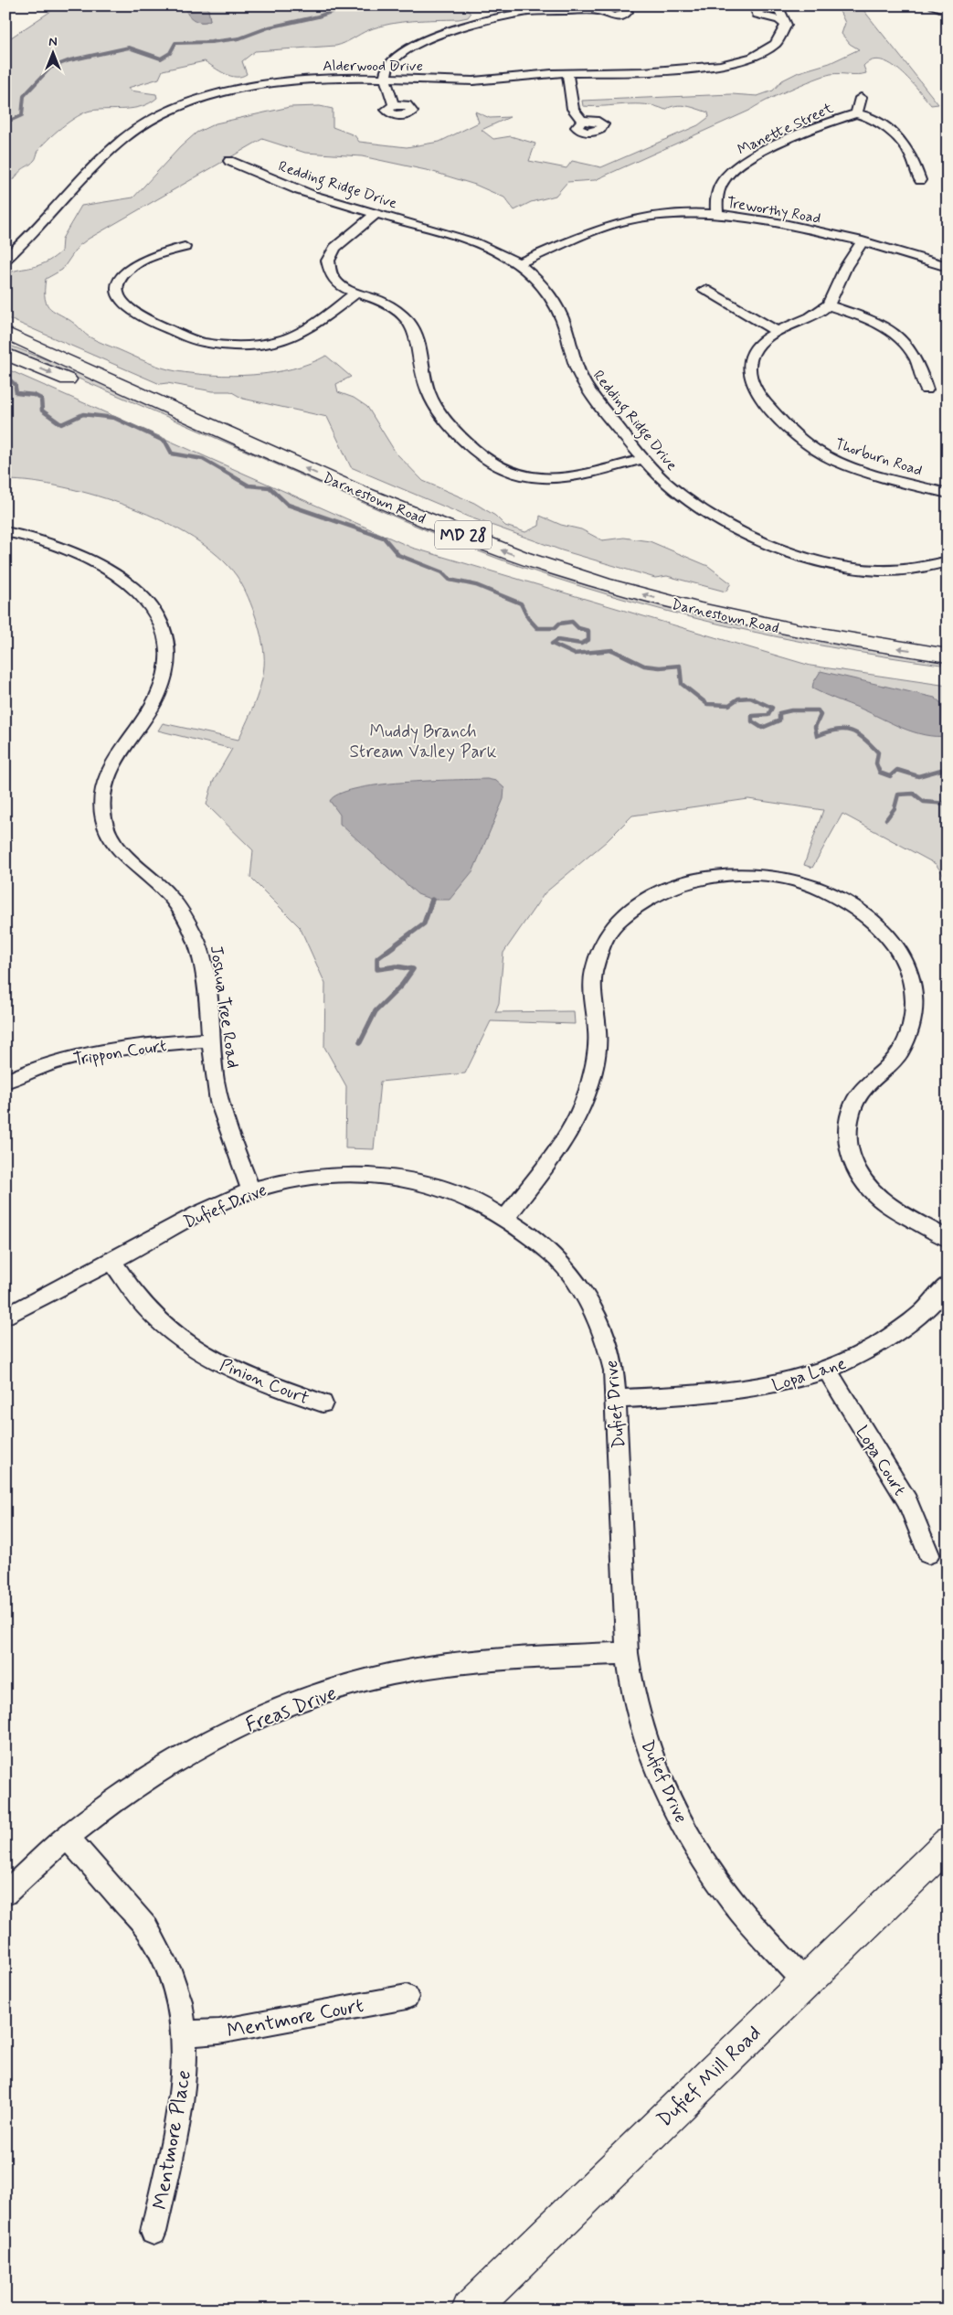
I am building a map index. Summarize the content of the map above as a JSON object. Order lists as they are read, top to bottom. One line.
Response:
{"streets":{"main road":["Darnestown Road","MD 28","Dufief Mill Road"],"street":["Alderwood Drive","Manette Street","Redding Ridge Drive","Treworthy Road","Thorburn Road","Joshua Tree Road","Trippon Court","Dufief Drive","Lopa Lane","Pinion Court","Lopa Court","Freas Drive","Mentmore Court","Mentmore Place"]},"crossings":[["Manette Street","Treworthy Road"],["Redding Ridge Drive","Treworthy Road"],["Treworthy Road","Thorburn Road"],["Joshua Tree Road","Trippon Court"],["Joshua Tree Road","Dufief Drive"],["Dufief Drive","Lopa Lane"],["Dufief Drive","Pinion Court"],["Dufief Drive","Freas Drive"],["Dufief Drive","Dufief Mill Road"],["Lopa Lane","Lopa Court"],["Freas Drive","Mentmore Place"],["Mentmore Court","Mentmore Place"]],"parks":["Muddy Branch Stream Valley Park"],"north":"top"}
